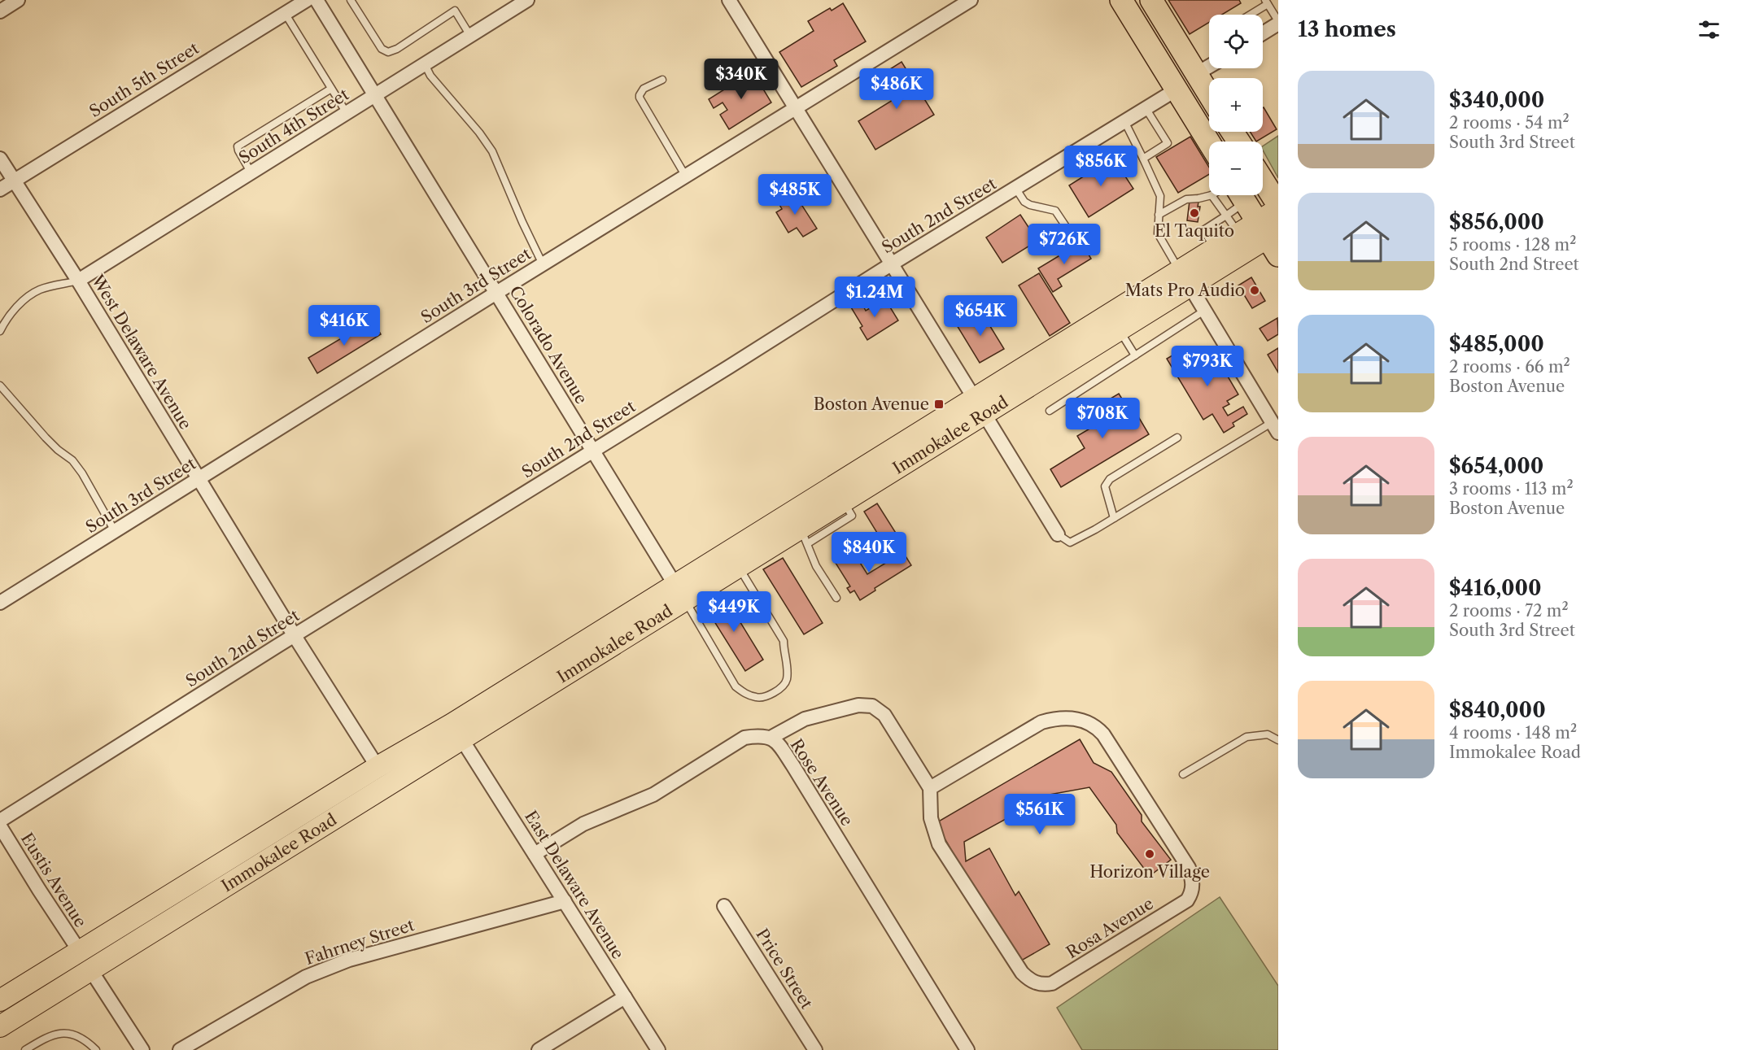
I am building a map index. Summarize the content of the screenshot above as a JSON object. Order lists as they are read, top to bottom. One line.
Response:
{"streets":{"main road":["Immokalee Road"],"street":["South 5th Street","South 4th Street","South 2nd Street","South 3rd Street","Colorado Avenue","West Delaware Avenue","Rose Avenue","Eustis Avenue","East Delaware Avenue","Rosa Avenue","Fahrney Street","Price Street"]},"crossings":[["South 5th Street","West Delaware Avenue"],["South 4th Street","Colorado Avenue"],["South 4th Street","West Delaware Avenue"],["South 2nd Street","Colorado Avenue"],["South 2nd Street","West Delaware Avenue"],["South 3rd Street","Colorado Avenue"],["South 3rd Street","West Delaware Avenue"],["Colorado Avenue","Immokalee Road"],["West Delaware Avenue","Immokalee Road"],["Immokalee Road","Eustis Avenue"],["Immokalee Road","East Delaware Avenue"],["Rose Avenue","East Delaware Avenue"],["East Delaware Avenue","Fahrney Street"]],"places":{"other":["El Taquito","Mats Pro Audio","Horizon Village"],"transit":["Boston Avenue"]},"page":{"heading":"13 homes","map_buttons":["+","−"],"price":["$340K","$486K","$856K","$485K","$726K","$1.24M","$654K","$416K","$793K","$708K","$840K","$449K","$561K"],"list":[{"name":"$340,000","note":"2 rooms · 54 m² · South 3rd Street"},{"name":"$856,000","note":"5 rooms · 128 m² · South 2nd Street"},{"name":"$485,000","note":"2 rooms · 66 m² · Boston Avenue"},{"name":"$654,000","note":"3 rooms · 113 m² · Boston Avenue"},{"name":"$416,000","note":"2 rooms · 72 m² · South 3rd Street"},{"name":"$840,000","note":"4 rooms · 148 m² · Immokalee Road"}]}}
